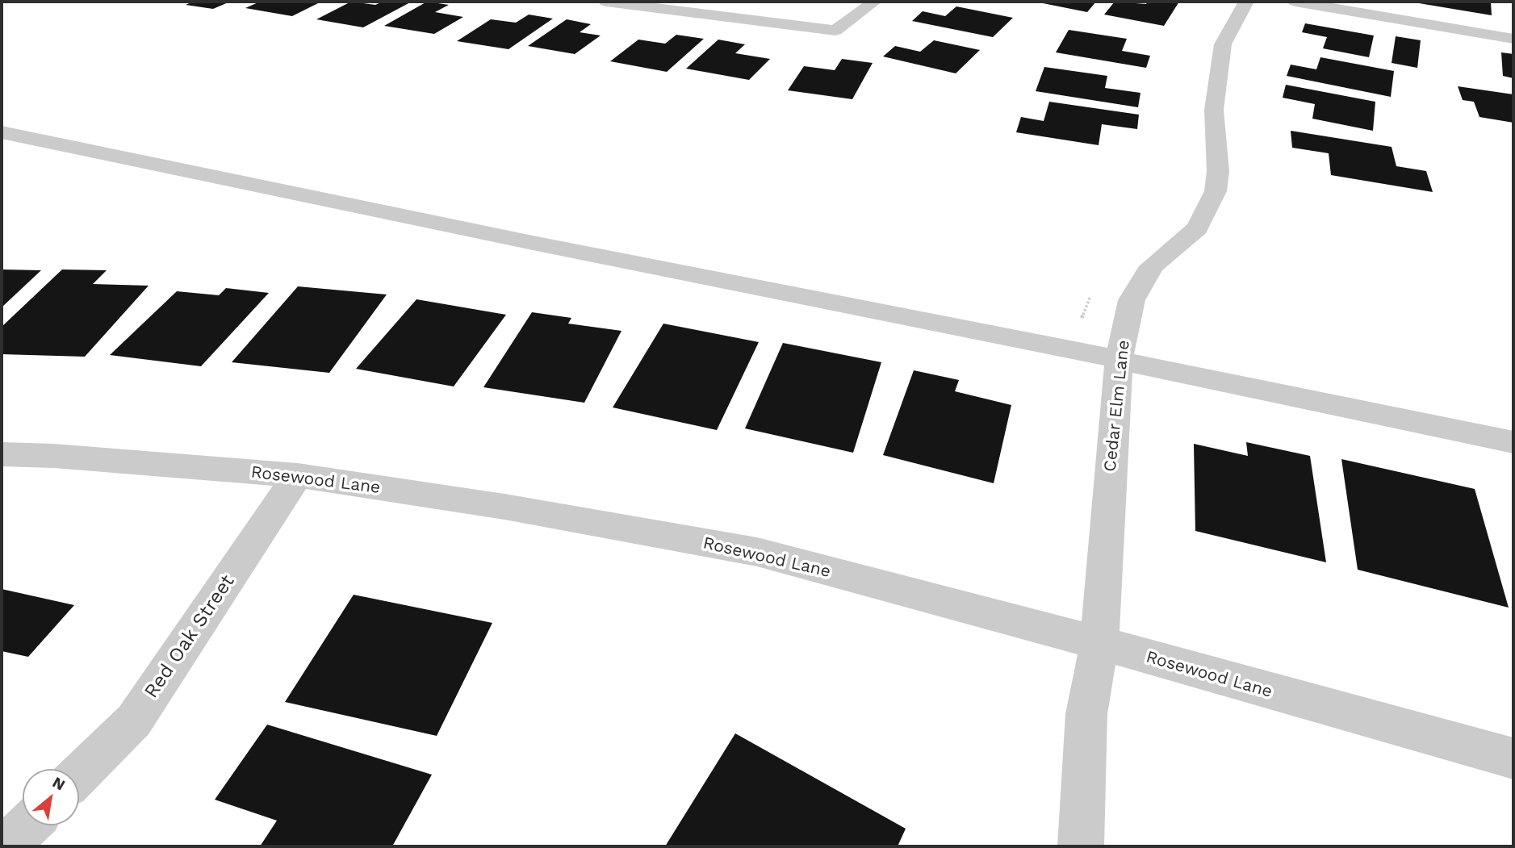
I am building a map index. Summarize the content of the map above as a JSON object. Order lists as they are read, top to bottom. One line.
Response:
{"streets":{"street":["Cedar Elm Lane","Rosewood Lane","Red Oak Street"]},"crossings":[["Cedar Elm Lane","Rosewood Lane"],["Rosewood Lane","Red Oak Street"]],"north":"top right"}
